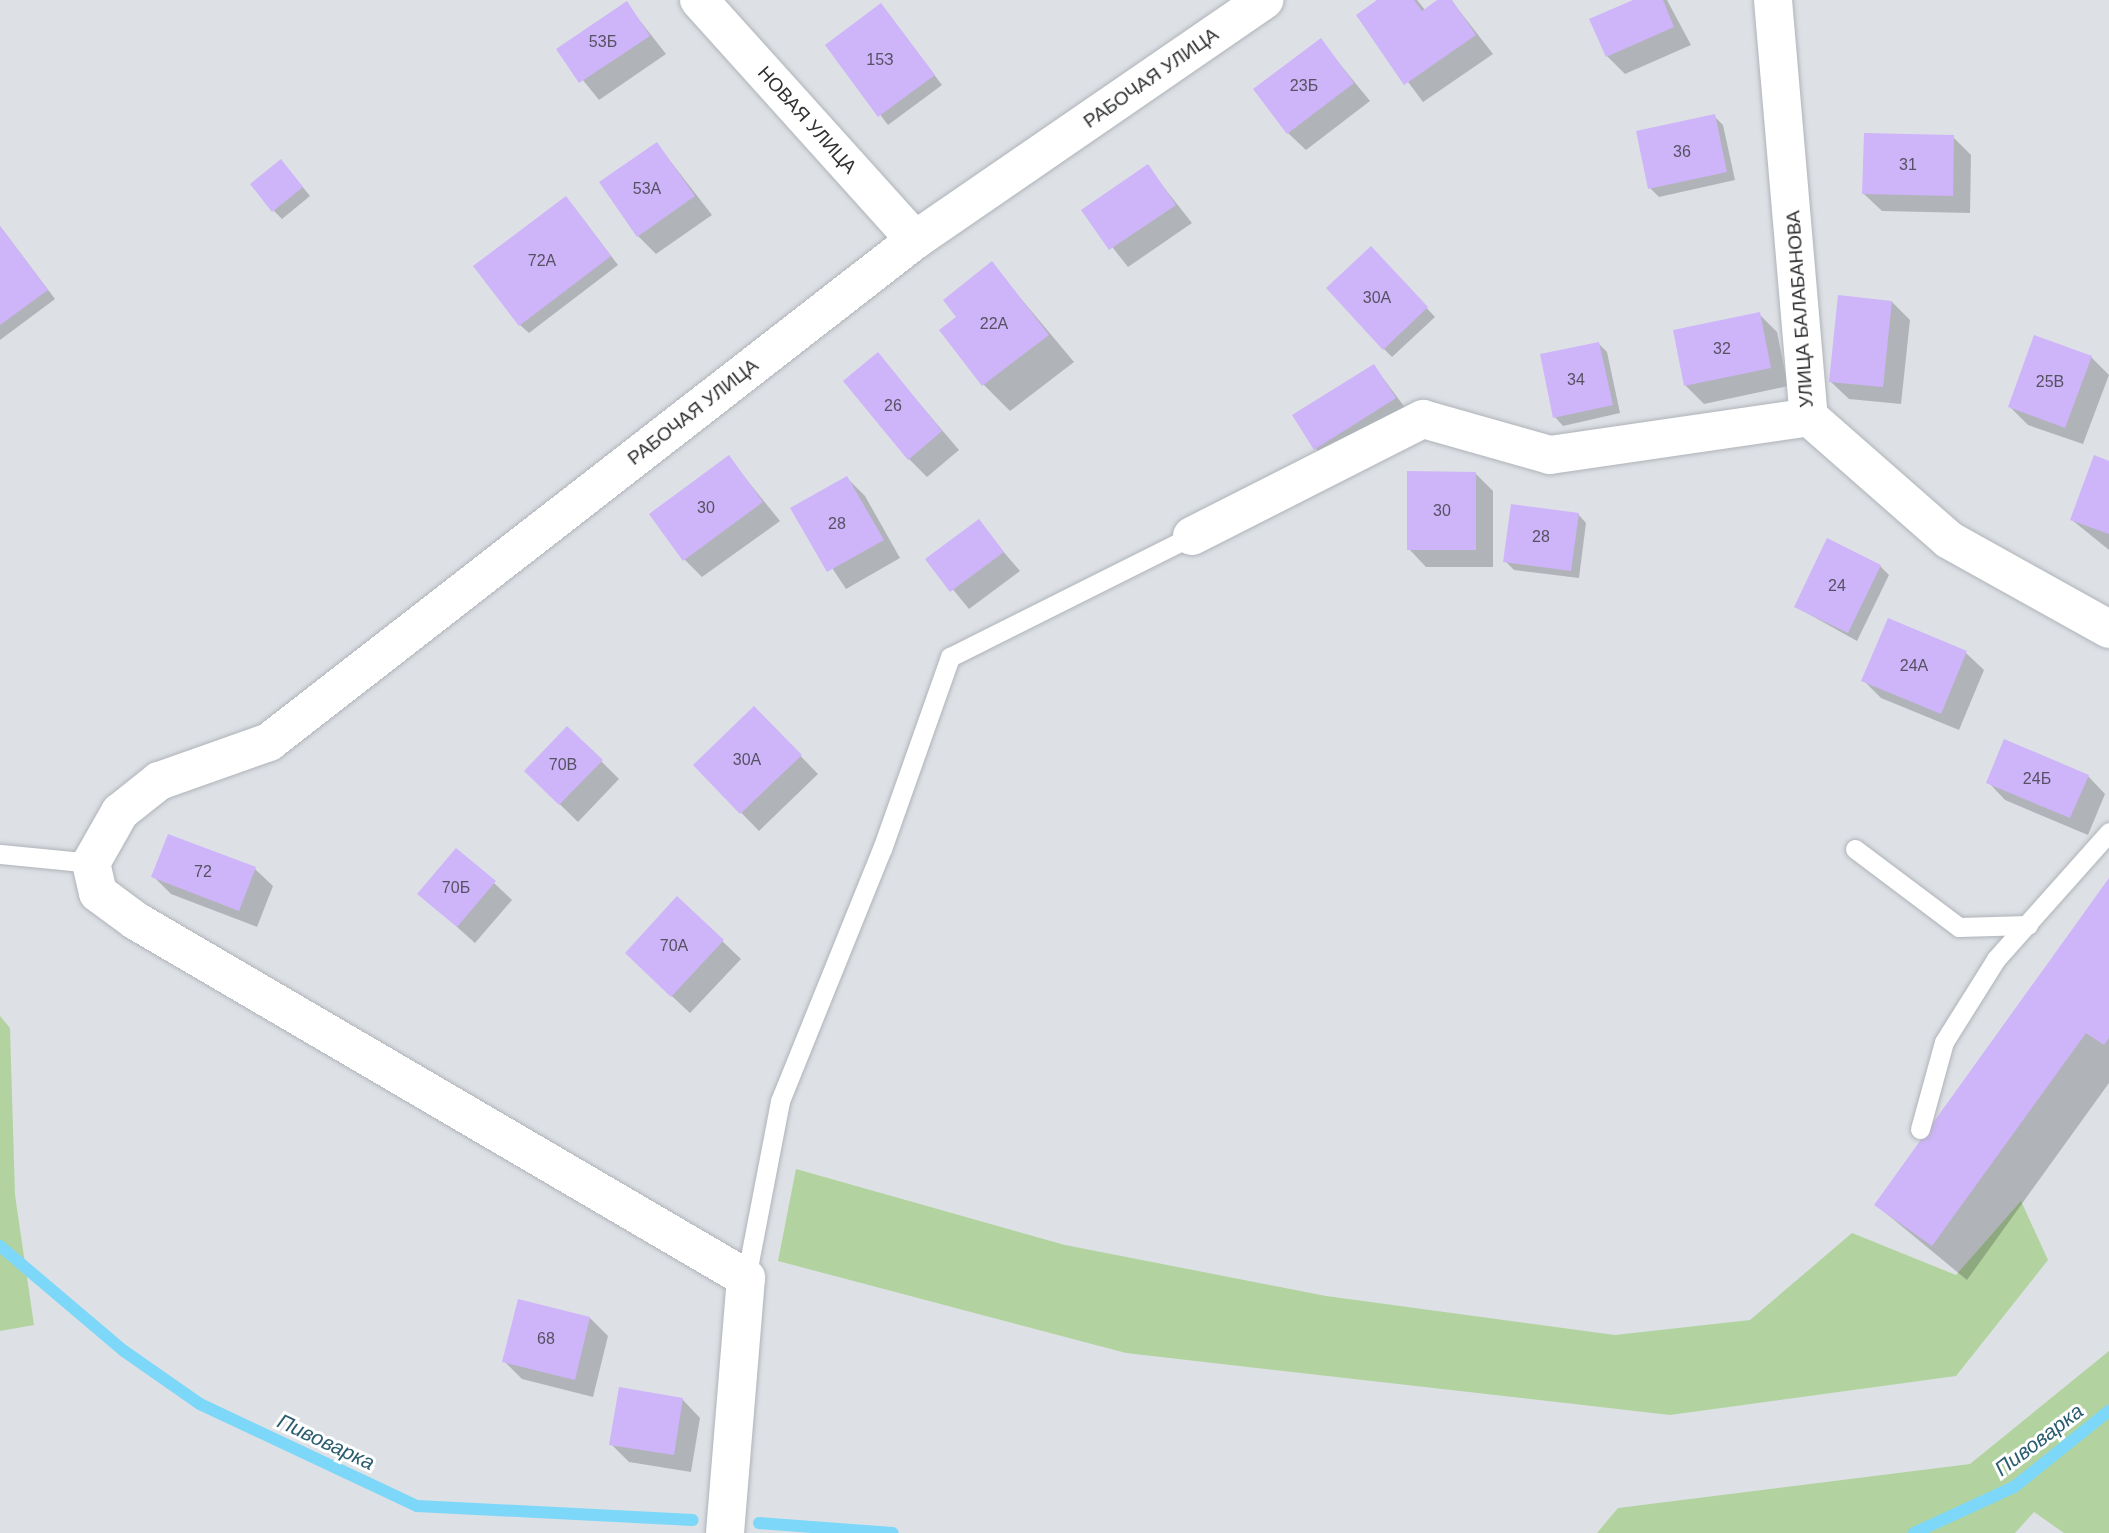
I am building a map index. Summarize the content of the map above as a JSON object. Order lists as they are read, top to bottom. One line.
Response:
{"streets":{"street":["РАБОЧАЯ УЛИЦА","НОВАЯ УЛИЦА","УЛИЦА БАЛАБАНОВА"]},"crossings":[["РАБОЧАЯ УЛИЦА","НОВАЯ УЛИЦА"]],"water":["Пивоварка"],"house_numbers":["53Б","15З","23Б","36","31","53А","72А","30А","22А","32","34","25В","26","30","30","28","28","24","24А","30А","70В","24Б","72","70Б","70А","68"]}
